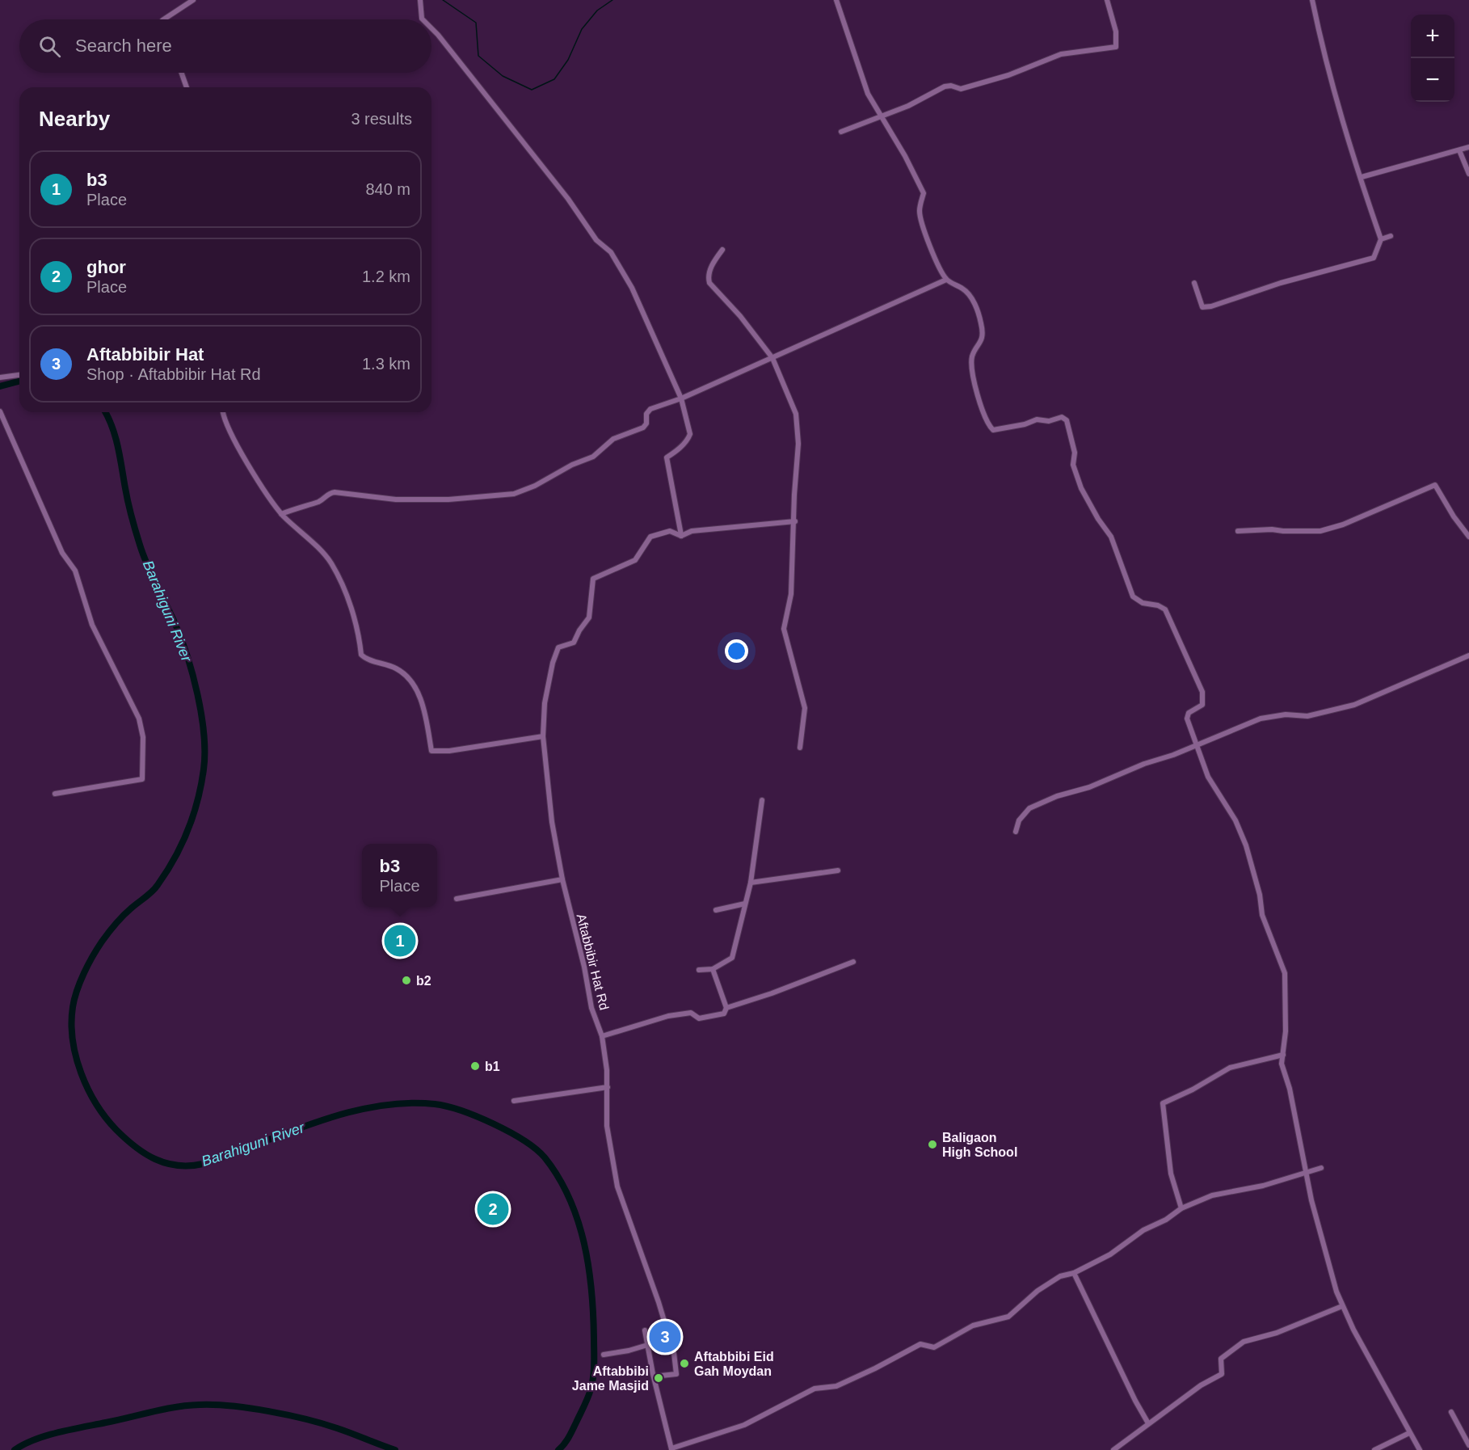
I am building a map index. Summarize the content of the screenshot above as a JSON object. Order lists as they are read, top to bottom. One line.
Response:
{"streets":{"street":["Aftabbibir Hat Rd"]},"water":["Barahiguni River"],"places":["b2","b1","Baligaon High School","Aftabbibi Eid Gah Moydan","Aftabbibi Jame Masjid"],"page":{"map_buttons":["+","−"],"search":"Search here","heading":["Nearby","3 results"],"list":[{"mark":"1","name":"b3","note":"Place","value":"840 m"},{"mark":"2","name":"ghor","note":"Place","value":"1.2 km"},{"mark":"3","name":"Aftabbibir Hat","note":"Shop · Aftabbibir Hat Rd","value":"1.3 km"}],"popup":["b3","Place"],"pins":["1","2","3"]}}
